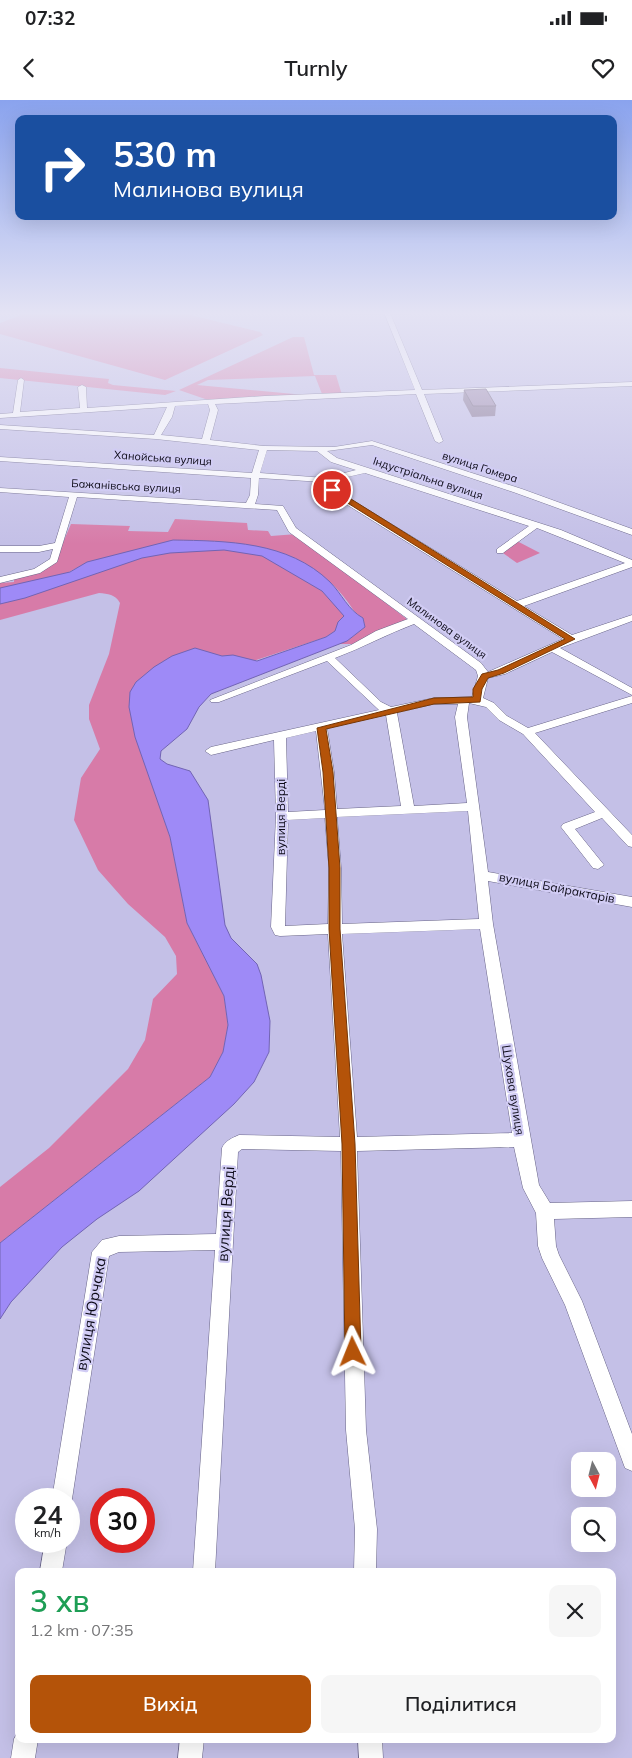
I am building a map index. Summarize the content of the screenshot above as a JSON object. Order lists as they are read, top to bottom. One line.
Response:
{"streets":{"street":["Ханойська вулиця","вулиця Гомера","Індустріальна вулиця","Бажанівська вулиця","Малинова вулиця","вулиця Верді","вулиця Байрактарів","Шухова вулиця","вулиця Юрчака"]},"crossings":[["Ханойська вулиця","Індустріальна вулиця"],["вулиця Гомера","Індустріальна вулиця"],["Бажанівська вулиця","Малинова вулиця"],["Малинова вулиця","Шухова вулиця"],["вулиця Верді","Шухова вулиця"],["вулиця Верді","вулиця Юрчака"],["вулиця Байрактарів","Шухова вулиця"]],"north":"bottom","page":{"status":"07:32","header":"Turnly","turn":["530 m","Малинова вулиця"],"speed":"24 km/h","limit":"30","heading":["3 хв","1.2 km · 07:35"],"buttons":["Вихід","Поділитися"]}}
